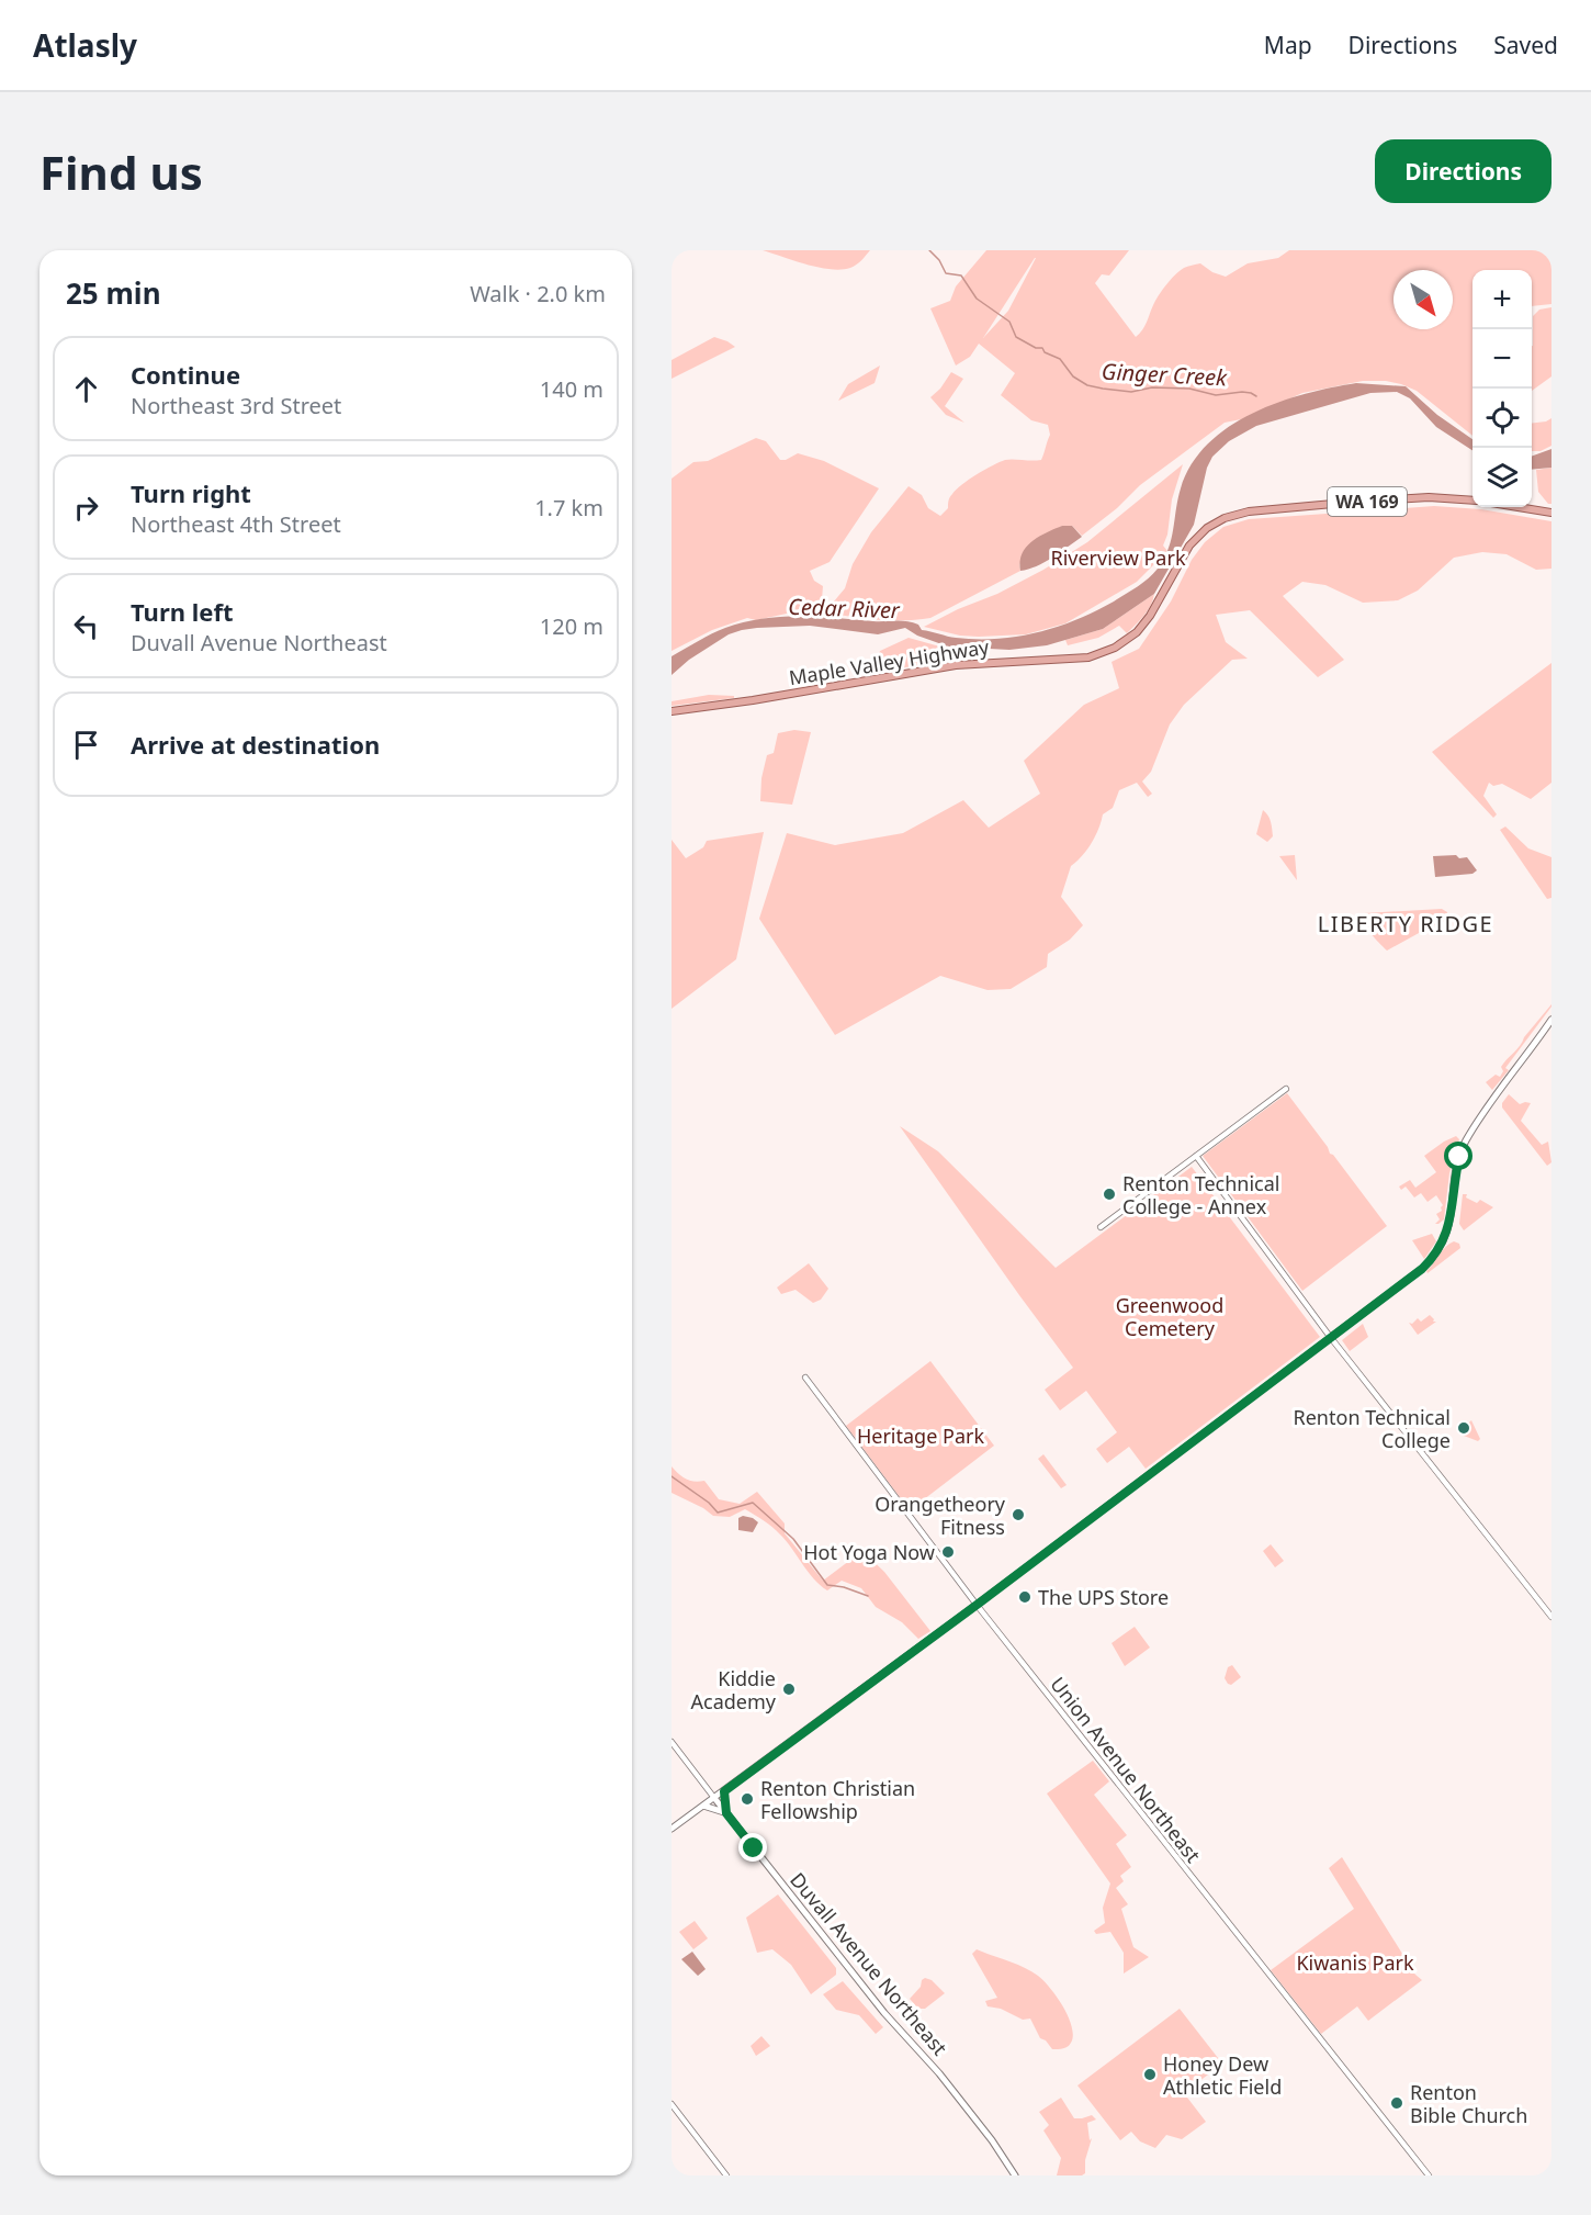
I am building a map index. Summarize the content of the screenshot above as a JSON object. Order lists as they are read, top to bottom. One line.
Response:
{"streets":{"main road":["WA 169","Maple Valley Highway","Duvall Avenue Northeast"],"street":["Union Avenue Northeast"]},"districts":["LIBERTY RIDGE"],"water":["Ginger Creek","Cedar River"],"parks":["Riverview Park","Greenwood Cemetery","Heritage Park","Kiwanis Park"],"places":["Renton Technical College - Annex","Renton Technical College","Orangetheory Fitness","Hot Yoga Now","The UPS Store","Kiddie Academy","Renton Christian Fellowship","Honey Dew Athletic Field","Renton Bible Church"],"north":"bottom right","page":{"header":"Atlasly","nav":["Map","Directions","Saved"],"buttons":"Directions","title":"Find us","heading":["25 min","Walk · 2.0 km"],"map_buttons":["+","−"],"list":[["Continue","Northeast 3rd Street","140 m"],["Turn right","Northeast 4th Street","1.7 km"],["Turn left","Duvall Avenue Northeast","120 m"],"Arrive at destination"]}}
